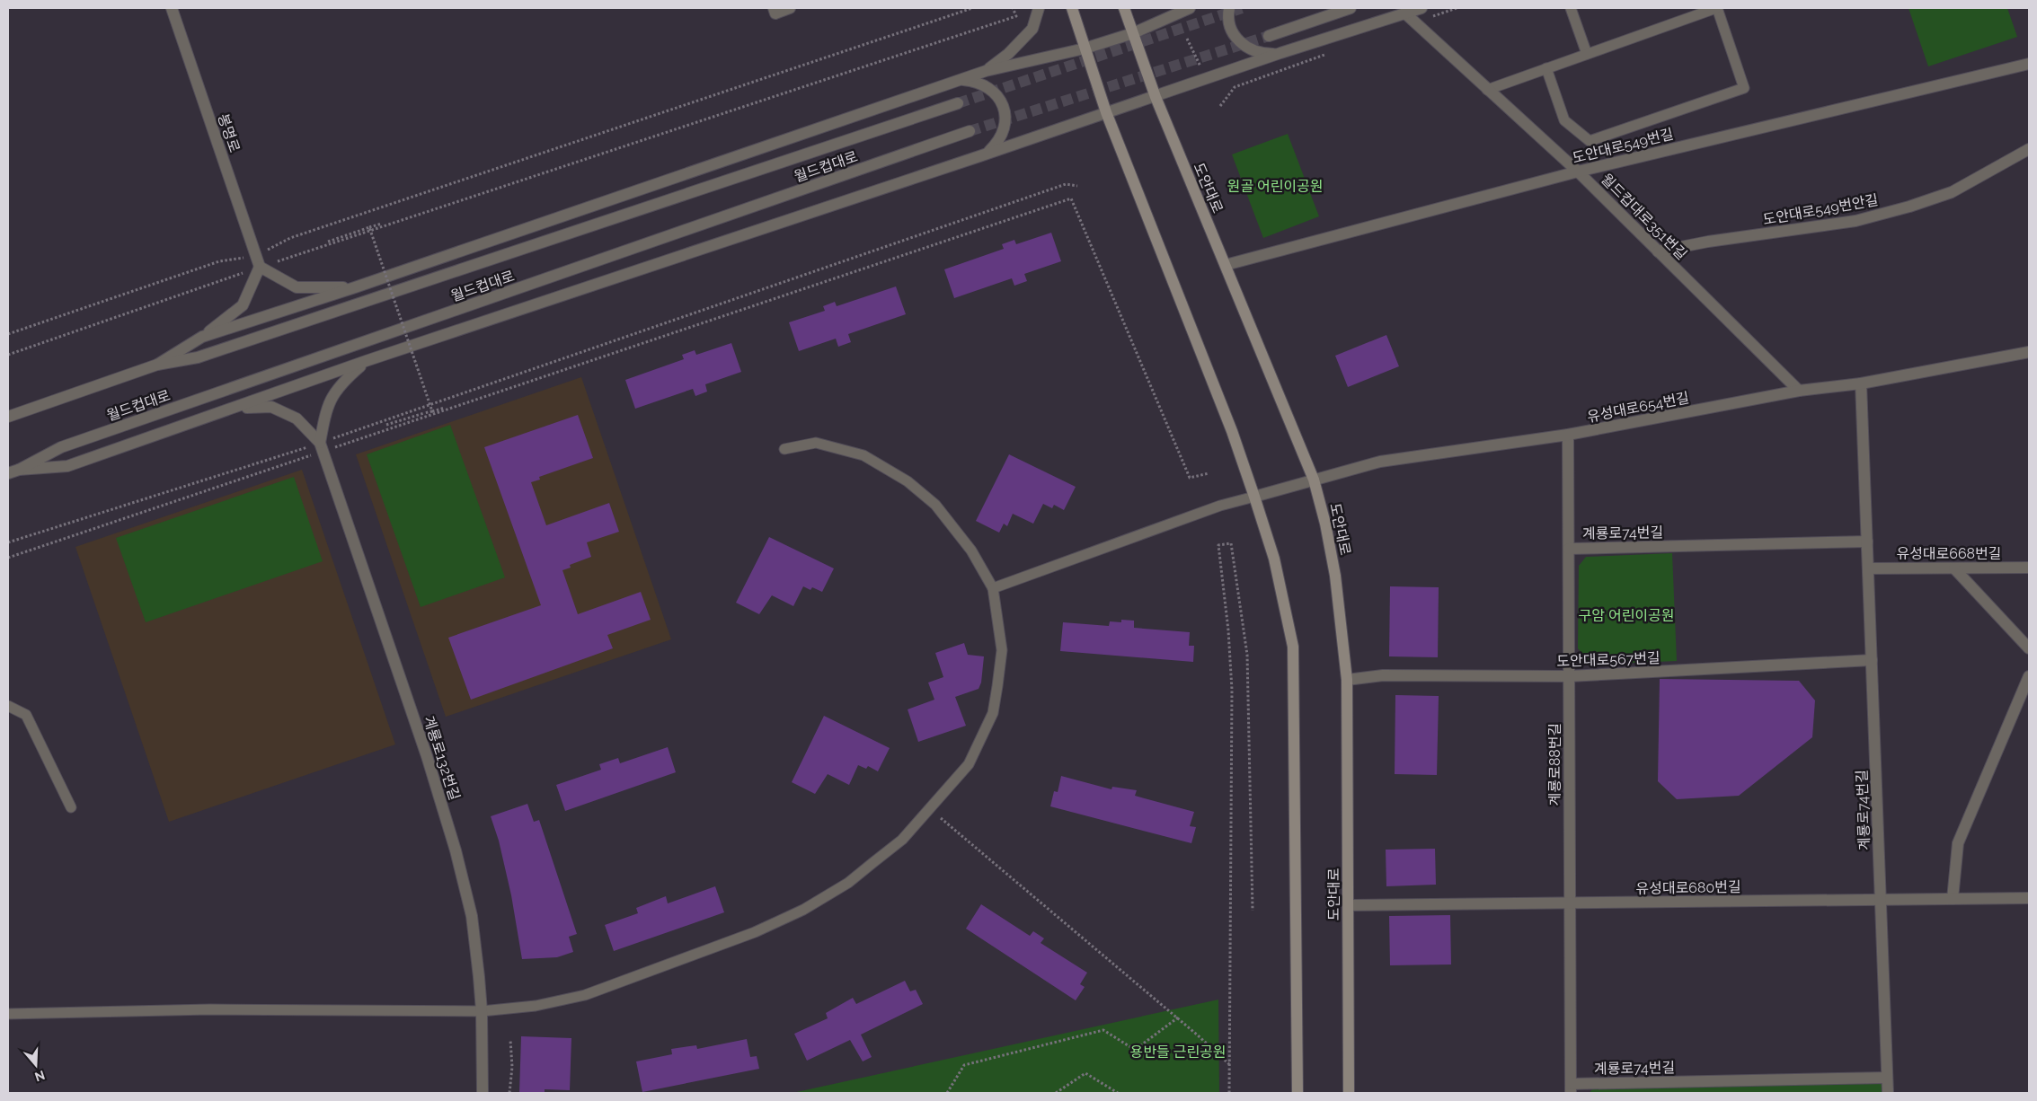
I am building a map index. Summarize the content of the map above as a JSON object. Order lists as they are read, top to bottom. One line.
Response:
{"streets":{"main road":["도안대로"],"street":["봉명로","도안대로549번길","월드컵대로","도안대로549번안길","월드컵대로351번길","유성대로654번길","계룡로74번길","유성대로668번길","도안대로567번길","계룡로132번길","계룡로88번길","유성대로680번길"]},"crossings":[["도안대로549번길","도안대로"],["도안대로549번길","월드컵대로351번길"],["도안대로","유성대로654번길"],["도안대로","도안대로567번길"],["도안대로","유성대로680번길"],["도안대로549번안길","월드컵대로351번길"],["월드컵대로351번길","유성대로654번길"],["유성대로654번길","계룡로74번길"],["유성대로654번길","계룡로88번길"],["계룡로74번길","유성대로668번길"],["계룡로74번길","도안대로567번길"],["계룡로74번길","계룡로88번길"],["계룡로74번길","유성대로680번길"],["도안대로567번길","계룡로88번길"],["계룡로88번길","유성대로680번길"]],"parks":["원골 어린이공원","구암 어린이공원","용반들 근린공원"],"north":"bottom"}
